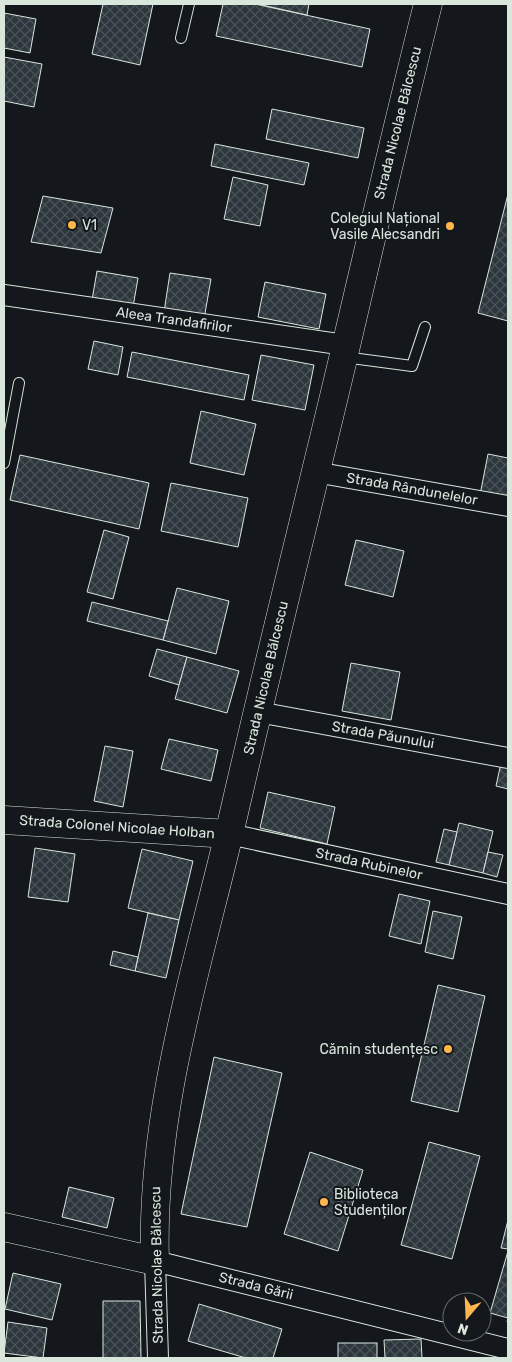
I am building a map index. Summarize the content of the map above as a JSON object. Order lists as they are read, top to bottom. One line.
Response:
{"streets":{"main road":["Strada Nicolae Bălcescu","Strada Colonel Nicolae Holban","Strada Gării"],"street":["Aleea Trandafirilor","Strada Rândunelelor","Strada Păunului","Strada Rubinelor"]},"crossings":[["Strada Nicolae Bălcescu","Aleea Trandafirilor"],["Strada Nicolae Bălcescu","Strada Rândunelelor"],["Strada Nicolae Bălcescu","Strada Păunului"],["Strada Nicolae Bălcescu","Strada Colonel Nicolae Holban"],["Strada Nicolae Bălcescu","Strada Rubinelor"],["Strada Nicolae Bălcescu","Strada Gării"],["Strada Colonel Nicolae Holban","Strada Rubinelor"]],"places":["V1","Colegiul Național Vasile Alecsandri","Cămin studențesc","Biblioteca Studenților"],"north":"bottom"}
